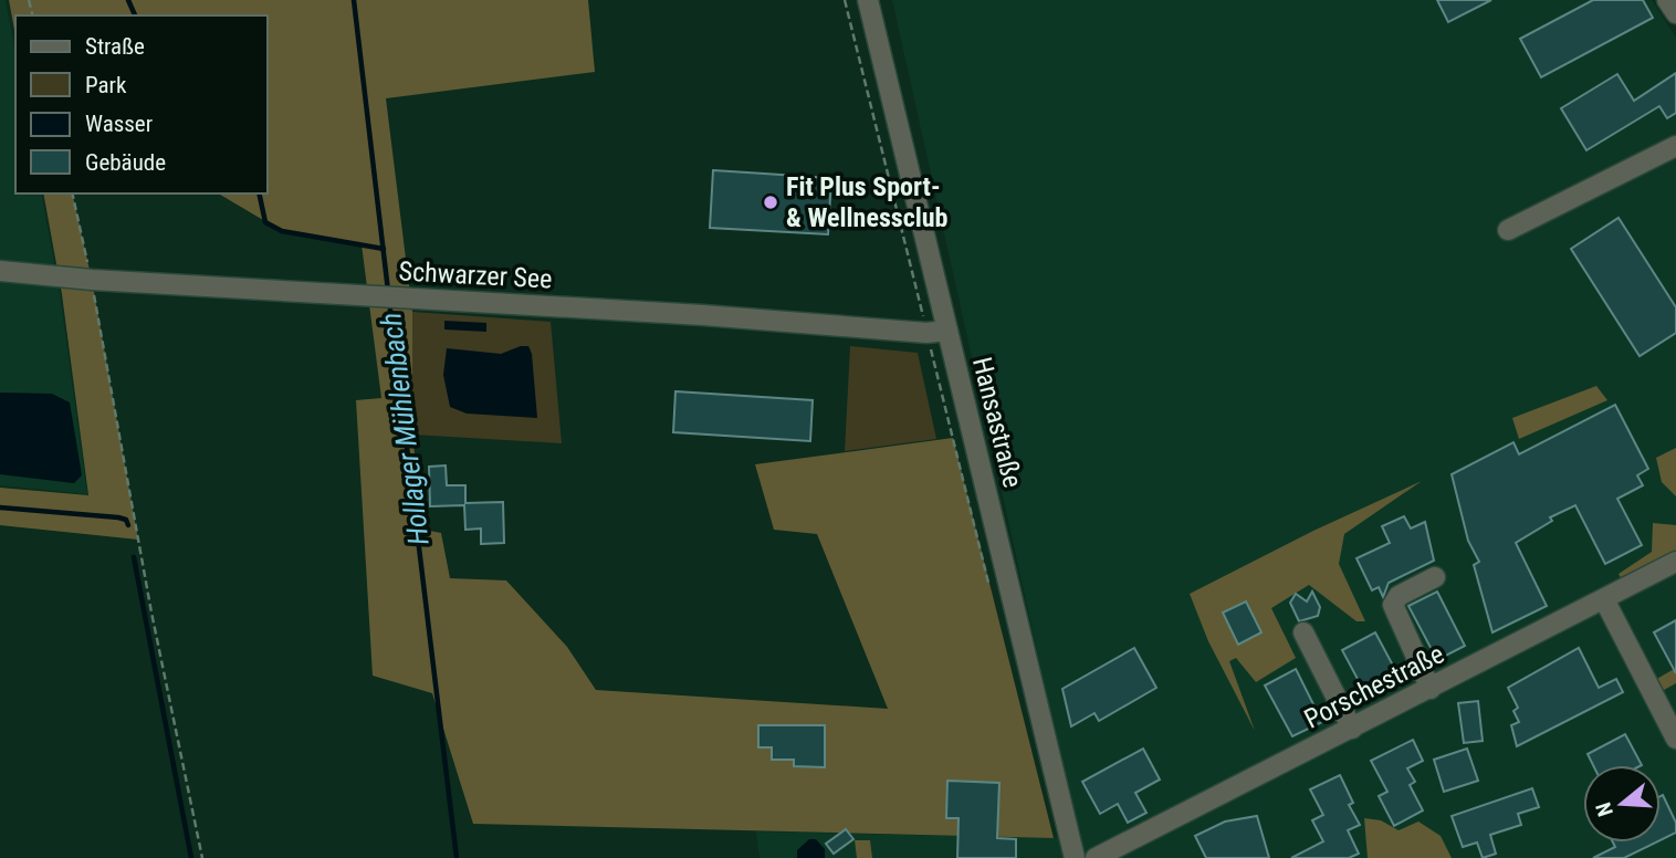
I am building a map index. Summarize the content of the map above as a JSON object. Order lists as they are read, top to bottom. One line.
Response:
{"streets":{"street":["Schwarzer See","Hansastraße","Porschestraße"]},"crossings":[["Schwarzer See","Hansastraße"]],"water":["Hollager Mühlenbach"],"places":["Fit Plus Sport- & Wellnessclub"],"legend":["Straße","Park","Wasser","Gebäude"],"north":"left"}
